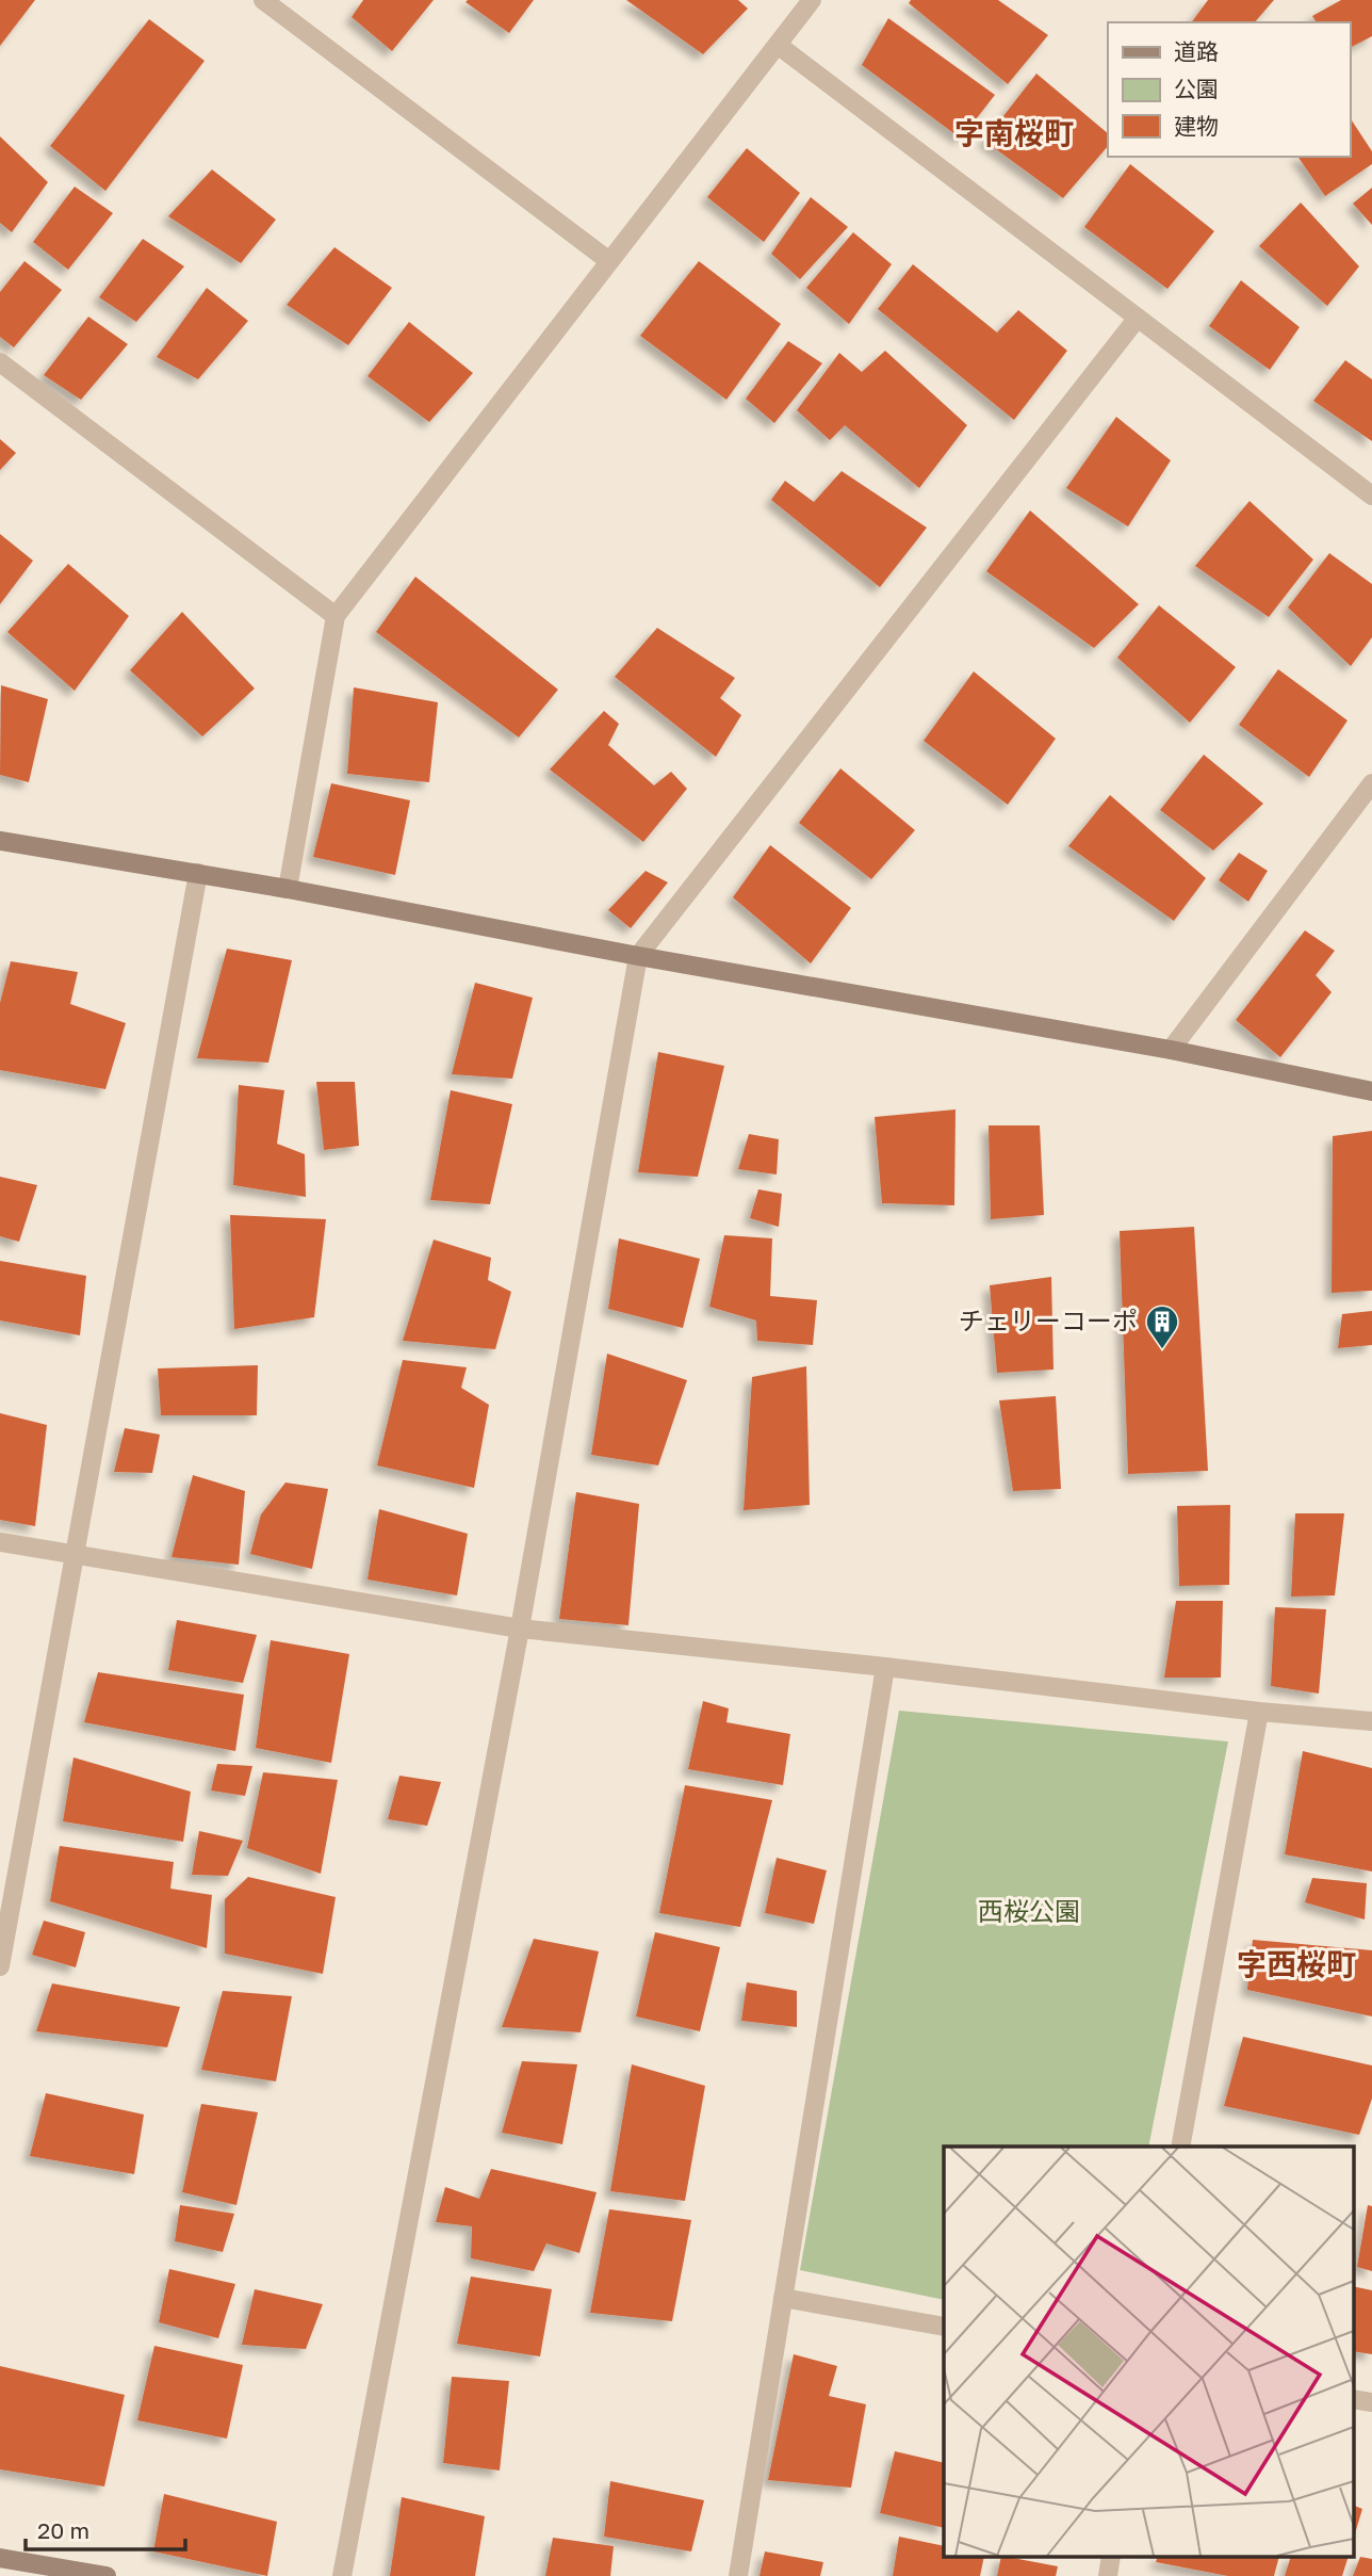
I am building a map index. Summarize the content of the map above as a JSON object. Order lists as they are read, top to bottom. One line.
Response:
{"districts":["字南桜町","字西桜町"],"parks":["西桜公園"],"places":{"building":["チェリーコーポ"]},"legend":["道路","公園","建物"],"scale_bar":"20 m"}
